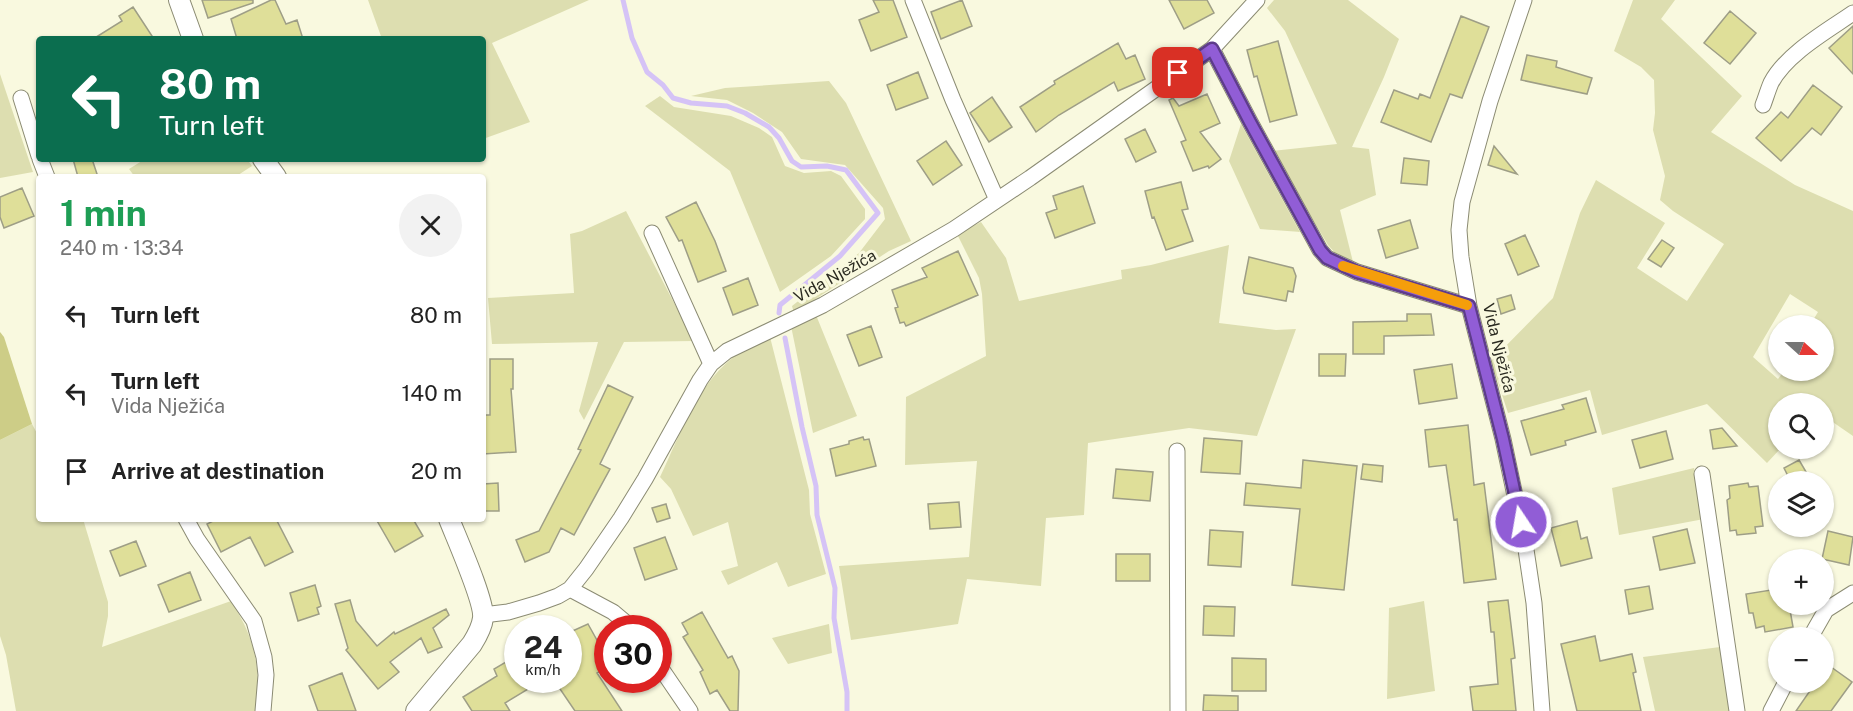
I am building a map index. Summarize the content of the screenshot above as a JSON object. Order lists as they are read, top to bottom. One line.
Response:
{"streets":{"street":["Vida Nježića"]},"north":"right","page":{"turn":["80 m","Turn left"],"heading":["1 min","240 m · 13:34"],"list":[{"name":"Turn left","value":"80 m"},{"name":"Turn left","note":"Vida Nježića","value":"140 m"},{"name":"Arrive at destination","value":"20 m"}],"map_buttons":["+","−"],"speed":"24 km/h","limit":"30"}}
